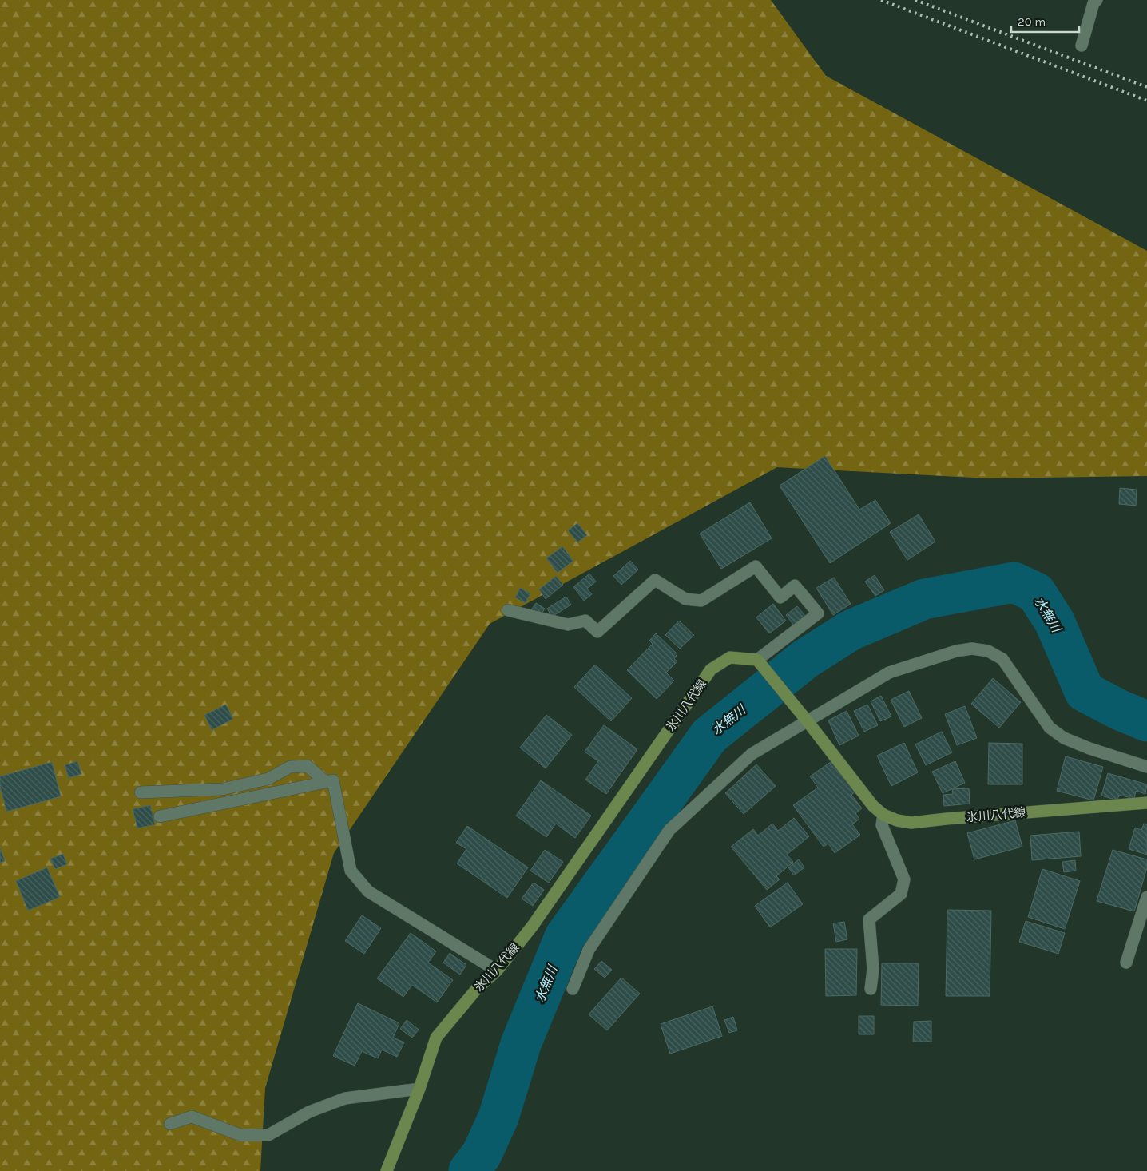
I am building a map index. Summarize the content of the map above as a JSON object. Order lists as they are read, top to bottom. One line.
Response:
{"streets":{"main road":["氷川八代線"]},"water":["水無川"],"scale_bar":"20 m"}
